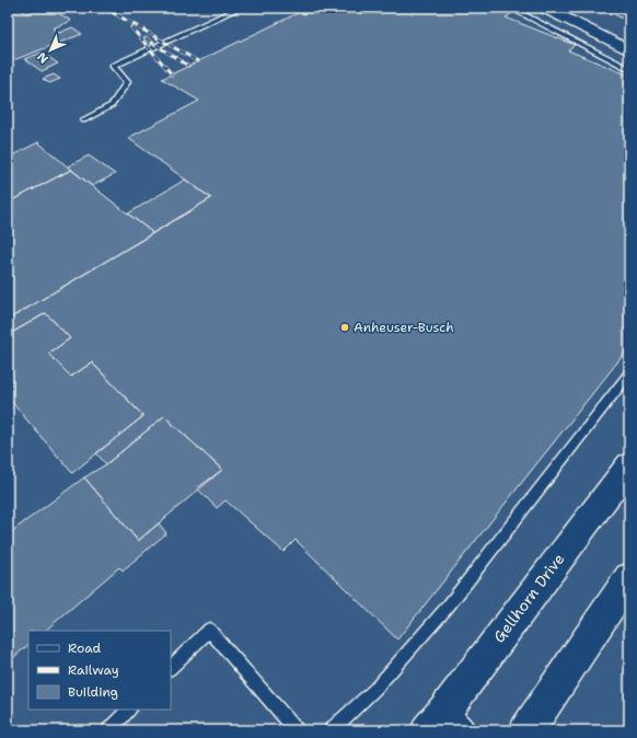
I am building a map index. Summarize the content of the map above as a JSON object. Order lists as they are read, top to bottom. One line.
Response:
{"streets":{"main road":["Gellhorn Drive"]},"places":["Anheuser-Busch"],"legend":["Road","Railway","Building"],"north":"bottom left"}
